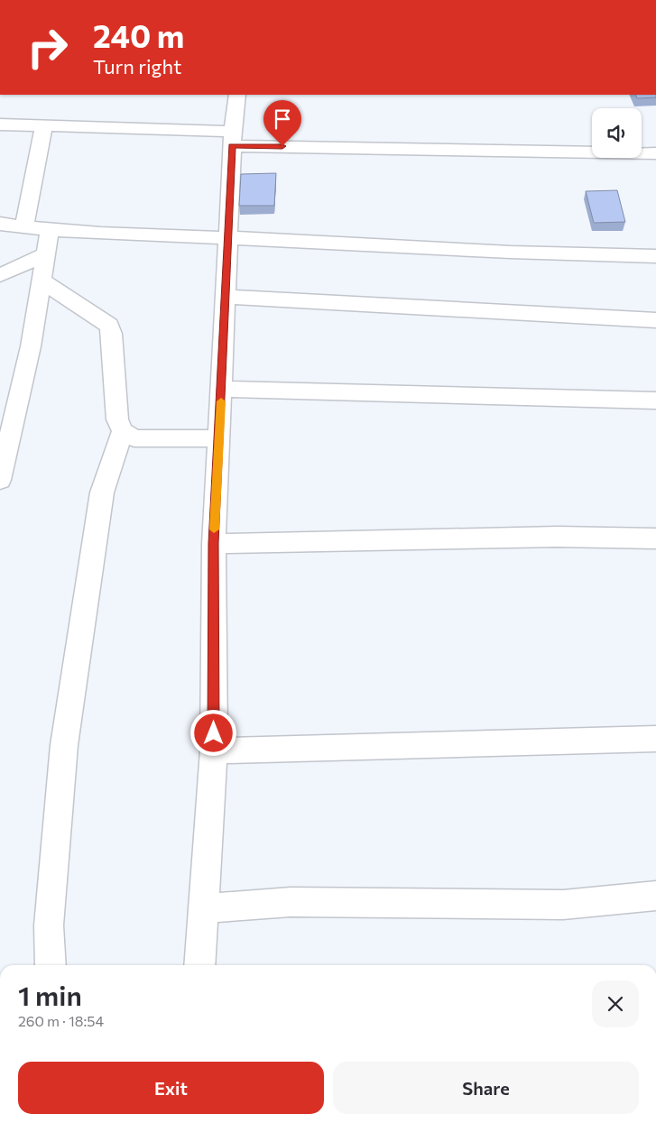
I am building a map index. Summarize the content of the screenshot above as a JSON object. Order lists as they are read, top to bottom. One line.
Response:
{"page":{"turn":["240 m","Turn right"],"heading":["1 min","260 m · 18:54"],"buttons":["Exit","Share"]}}
